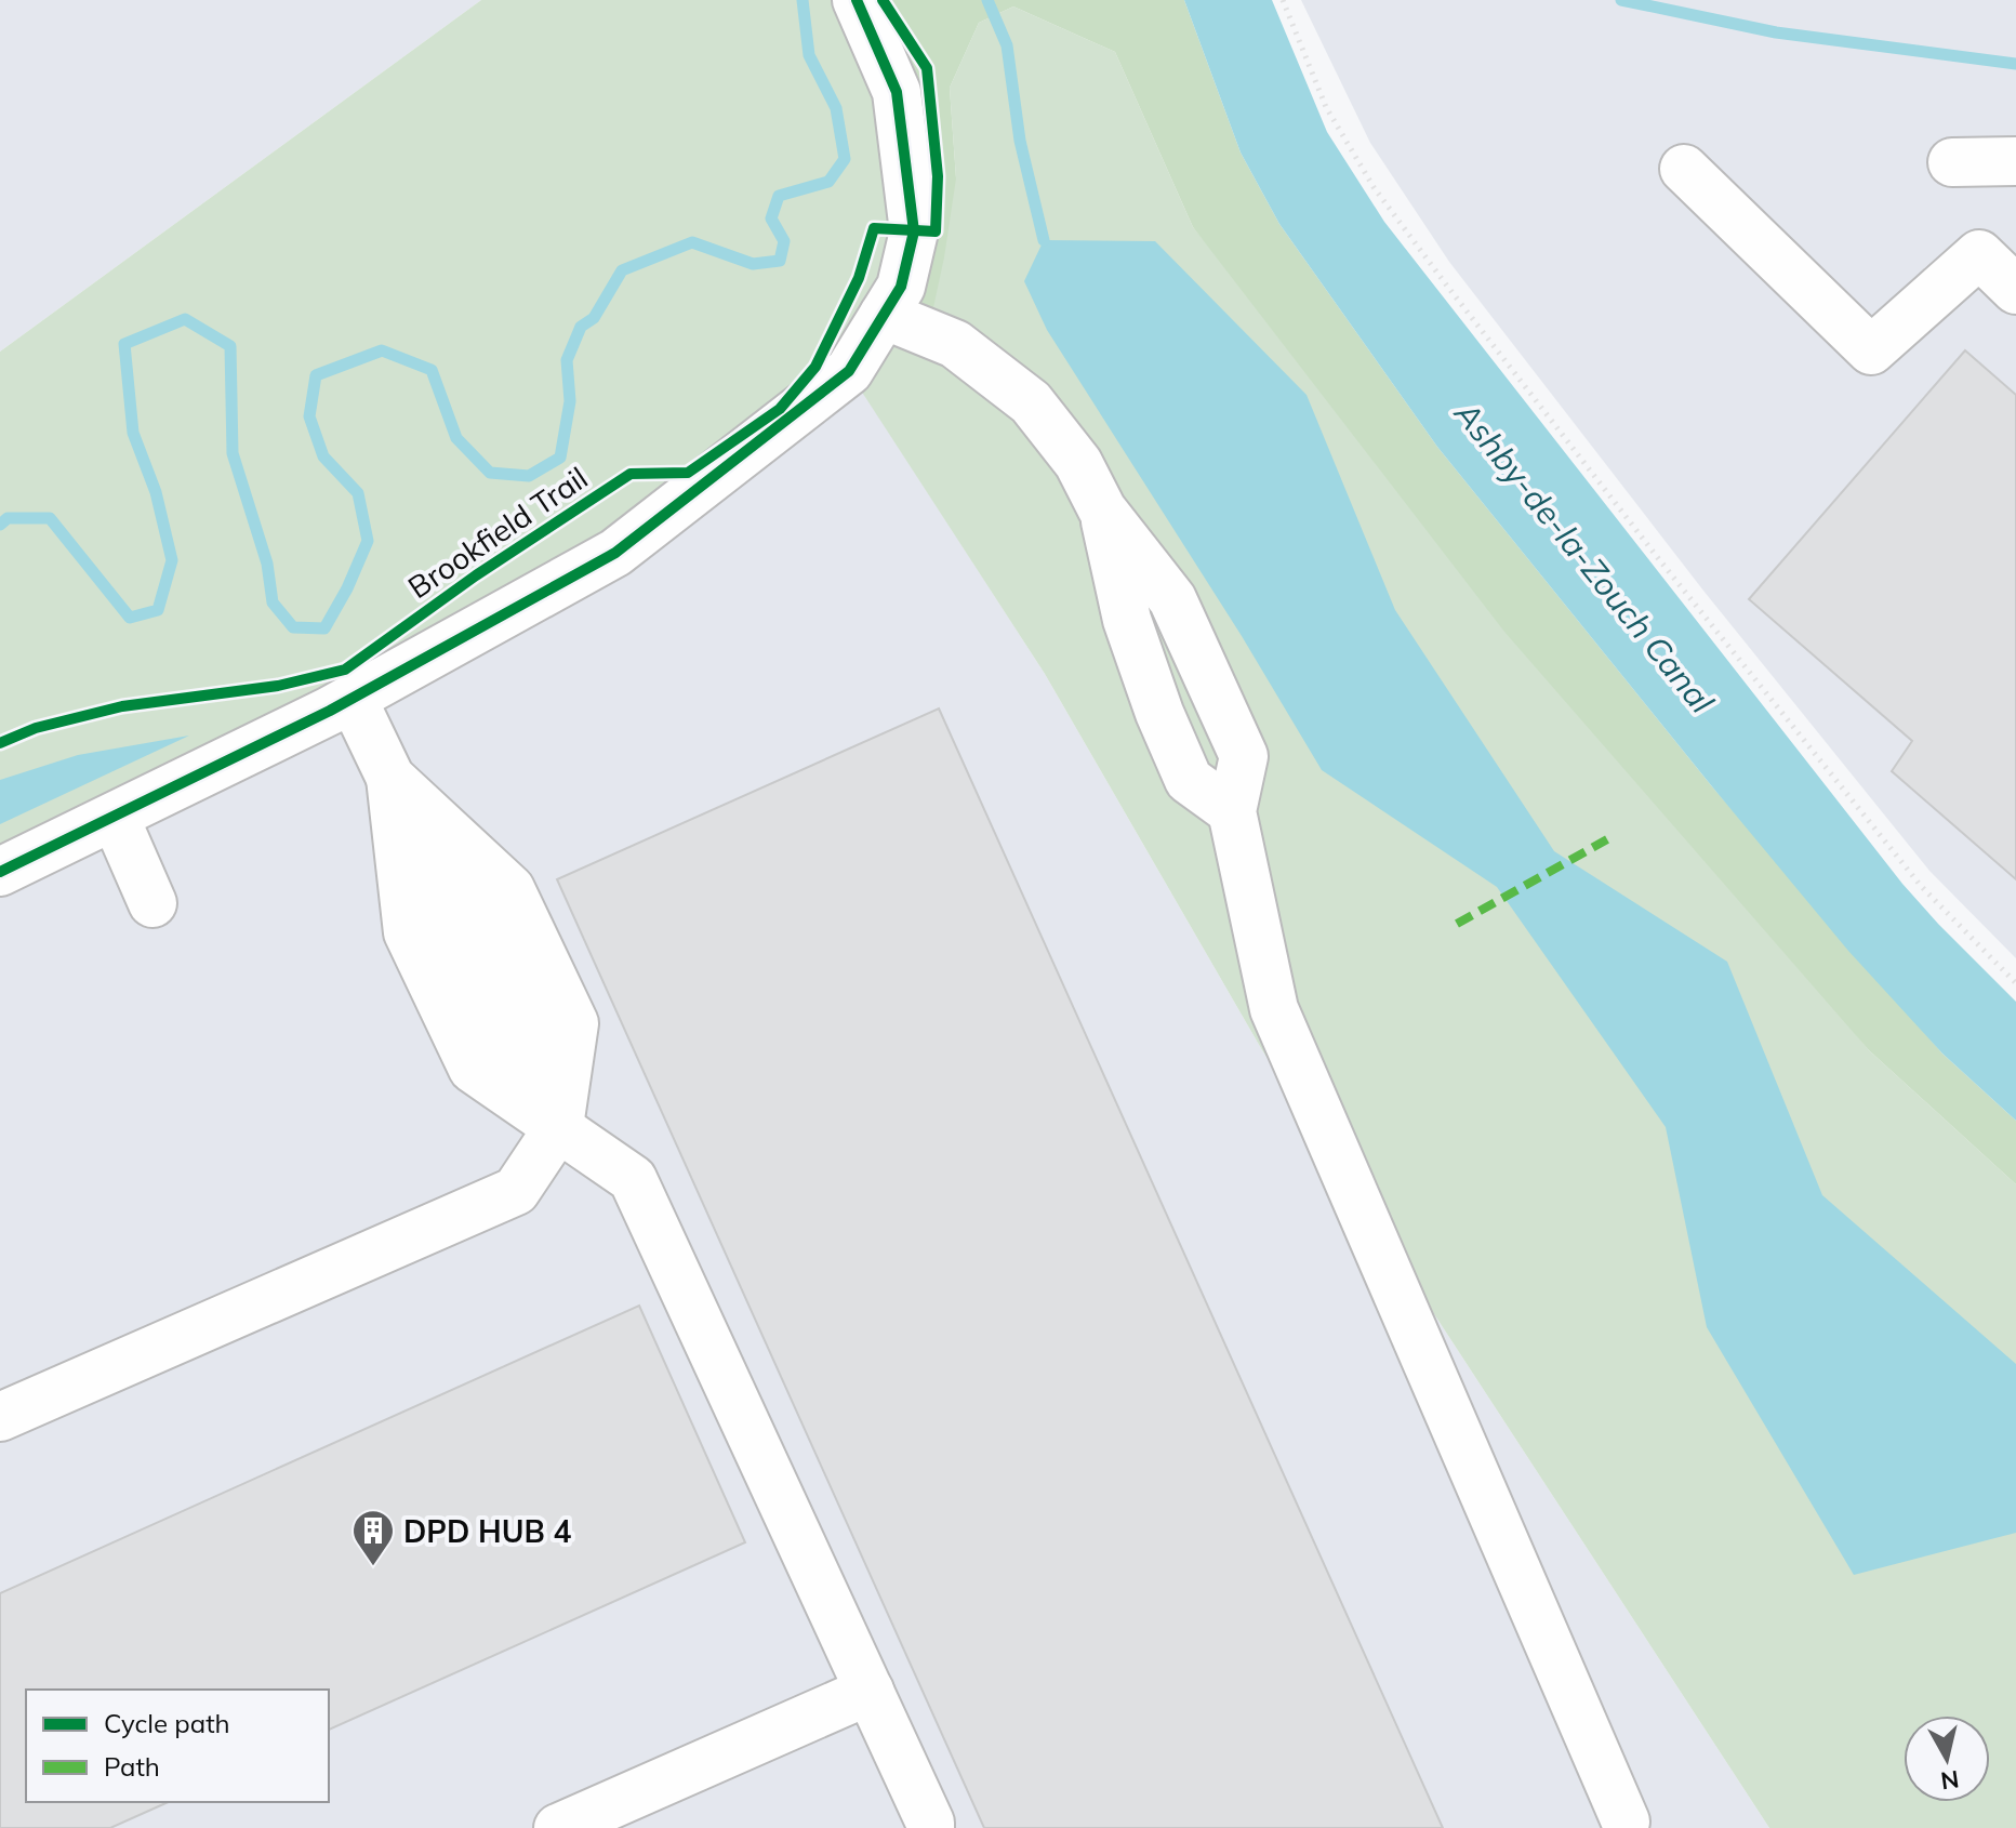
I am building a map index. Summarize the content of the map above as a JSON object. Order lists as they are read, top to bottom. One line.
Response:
{"streets":{"cycle path":["Brookfield Trail"]},"water":["Ashby-de-la-Zouch Canal"],"places":{"building":["DPD HUB 4"]},"legend":["Cycle path","Path"],"north":"bottom"}
